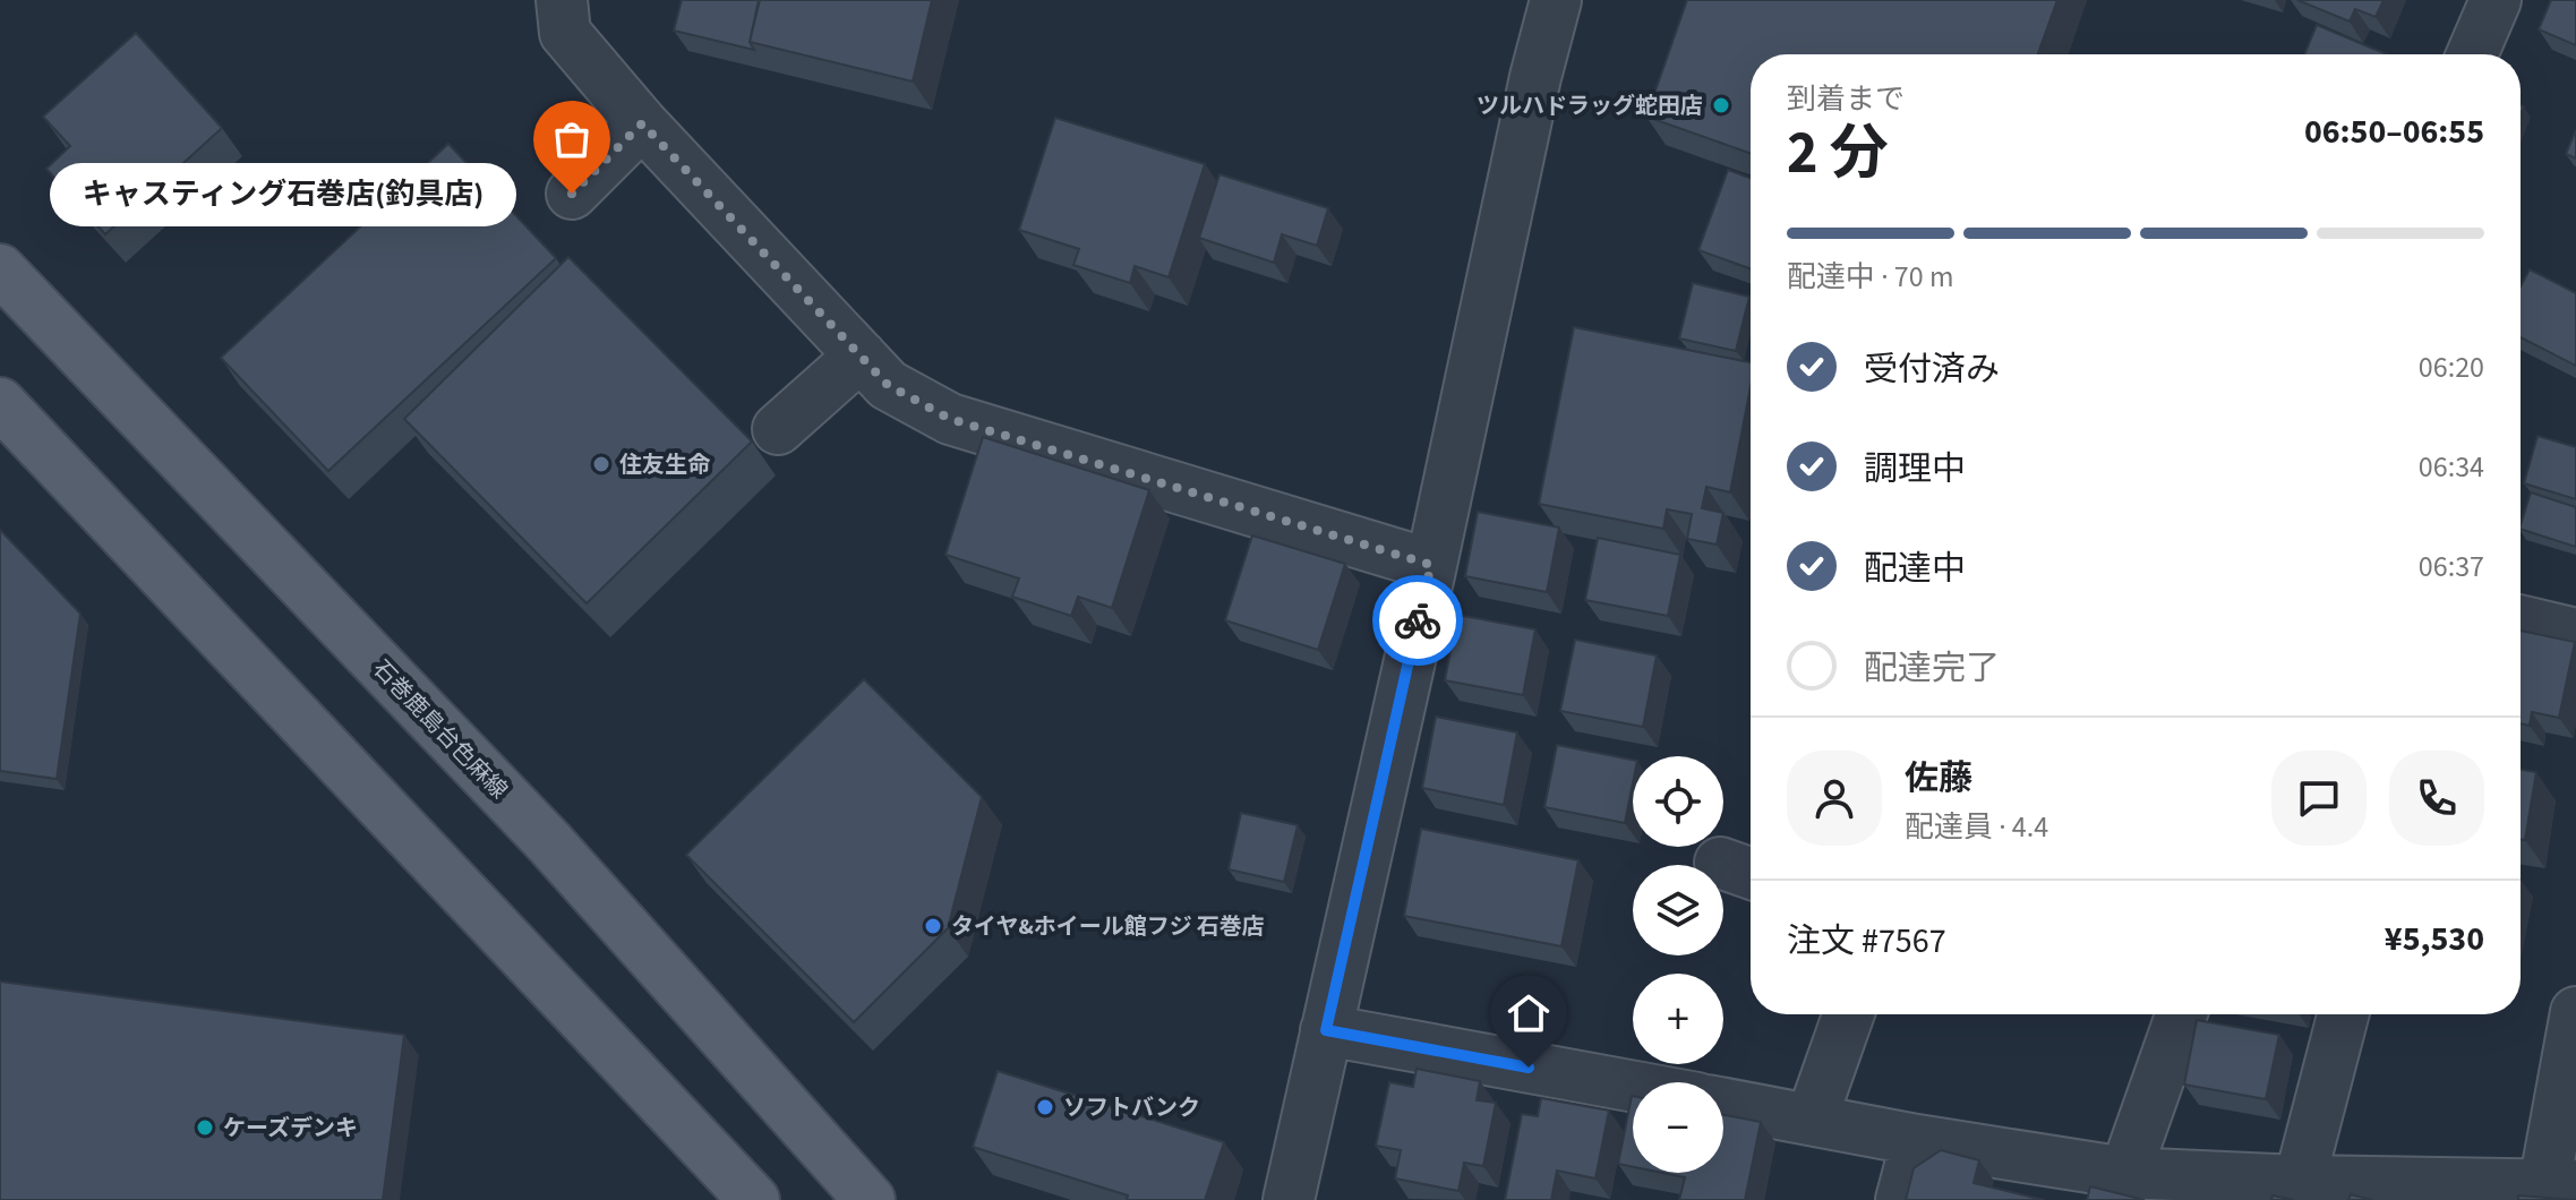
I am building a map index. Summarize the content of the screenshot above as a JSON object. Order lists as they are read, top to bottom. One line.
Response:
{"streets":{"main road":["石巻鹿島台色麻線"]},"places":["ツルハドラッグ蛇田店","キャスティング石巻店(釣具店)","住友生命","タイヤ&ホイール館フジ 石巻店","ソフトバンク","ケーズデンキ"],"page":{"heading":["2 分","到着まで","06:50–06:55"],"panel":["佐藤","配達員 · 4.4","注文 #7567","¥5,530"],"bubble":"キャスティング石巻店(釣具店)","bar":"配達中 · 70 m","list":[["受付済み","06:20"],["調理中","06:34"],["配達中","06:37"],"配達完了"],"map_buttons":["+","−"]}}
